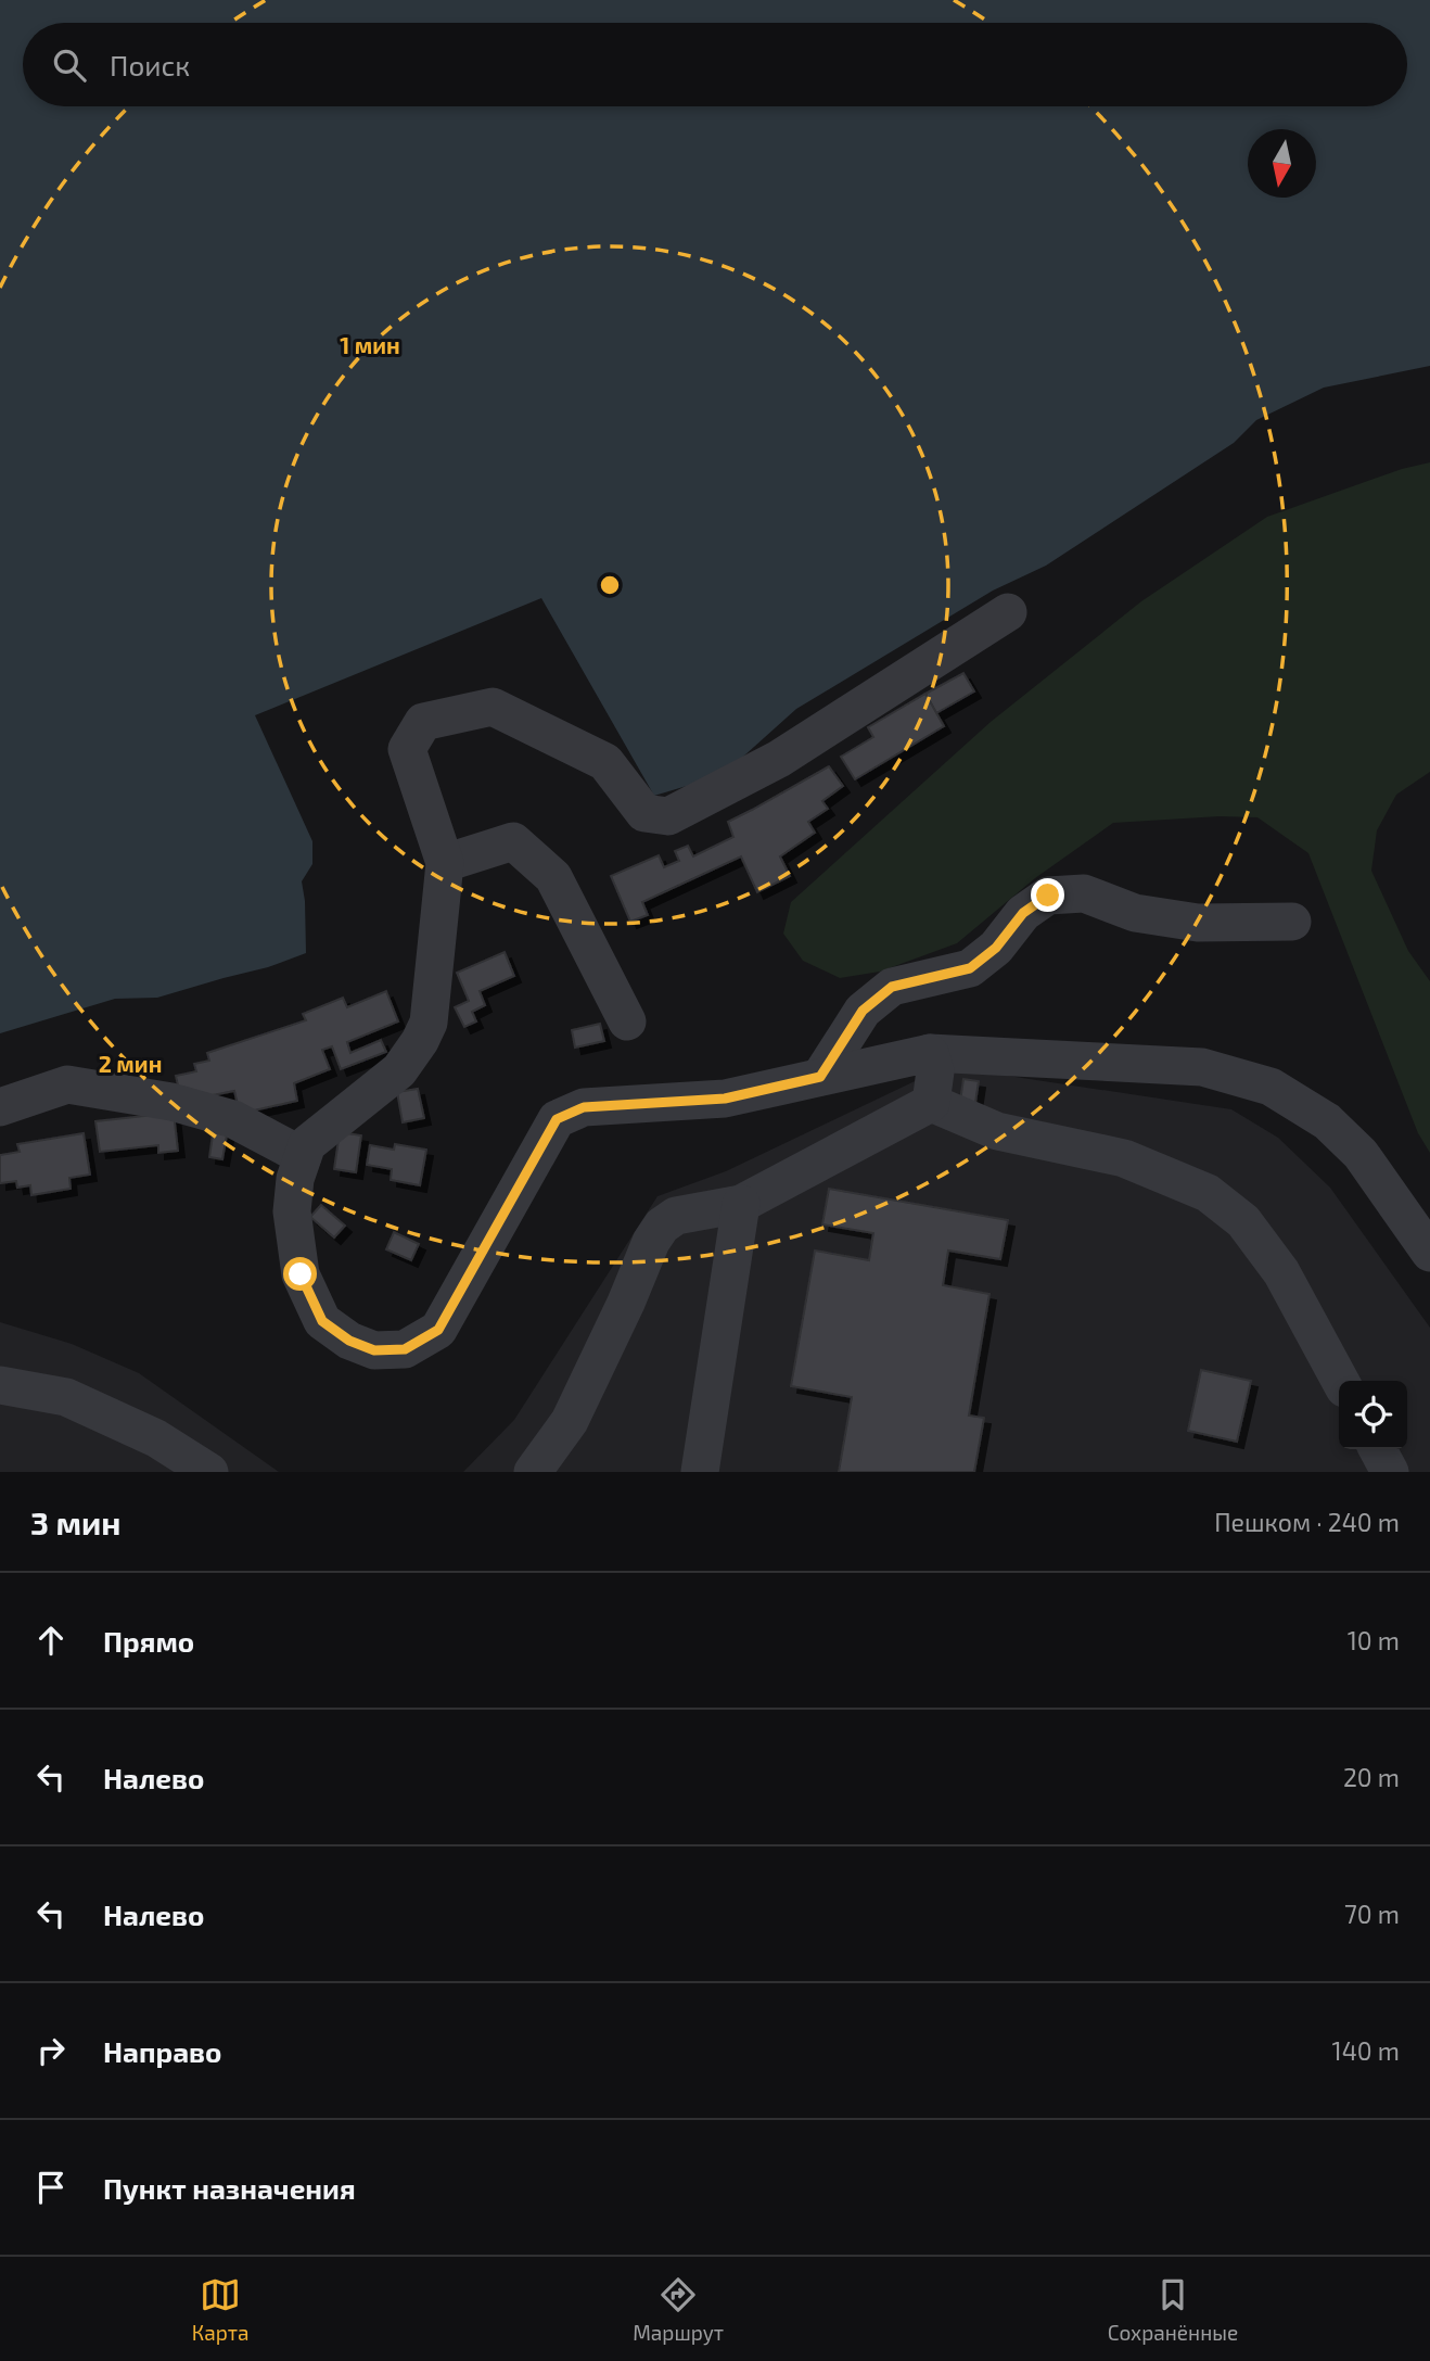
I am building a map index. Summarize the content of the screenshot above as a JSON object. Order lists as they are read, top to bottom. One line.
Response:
{"north":"bottom","page":{"search":"Поиск","heading":["3 мин","Пешком · 240 m"],"list":[["Прямо","10 m"],["Налево","20 m"],["Налево","70 m"],["Направо","140 m"],"Пункт назначения"],"nav":["Карта","Маршрут","Сохранённые"]},"rings":["1 мин","2 мин"]}
